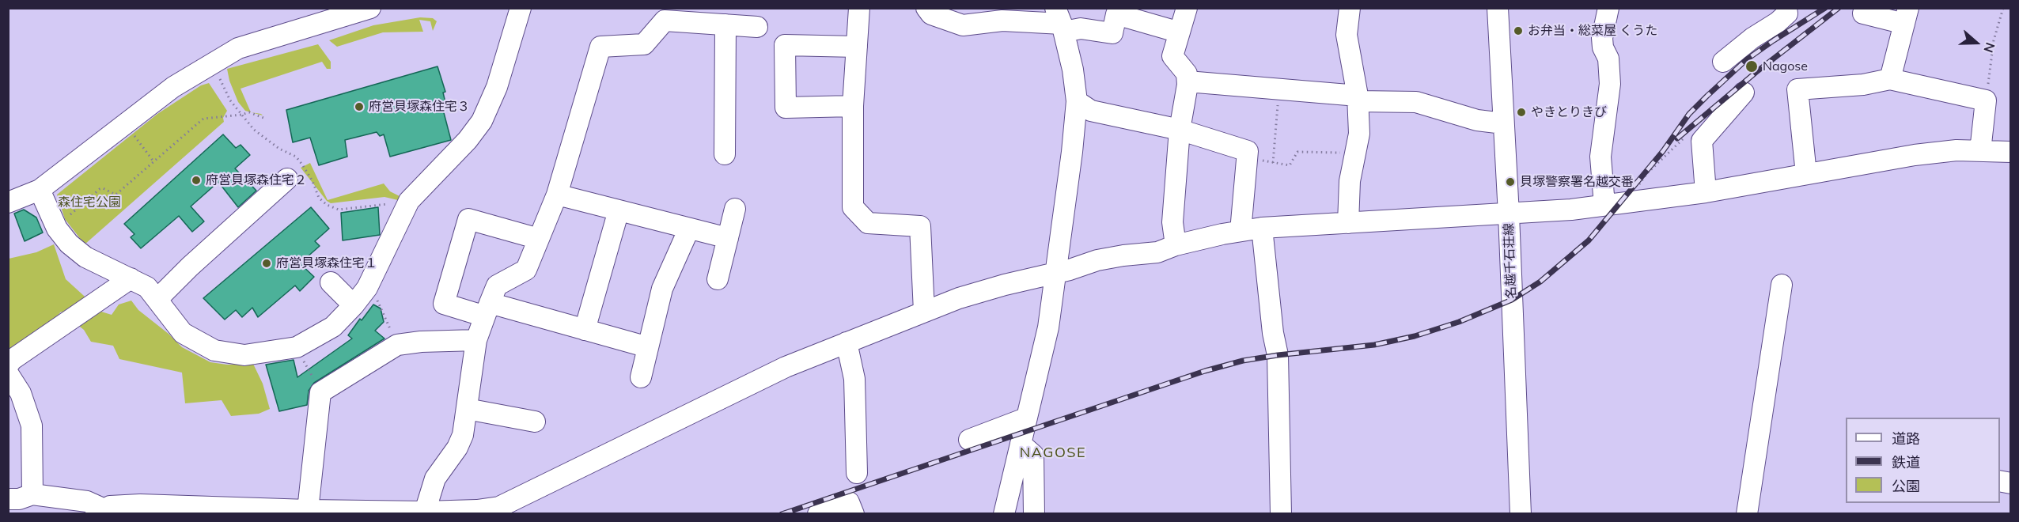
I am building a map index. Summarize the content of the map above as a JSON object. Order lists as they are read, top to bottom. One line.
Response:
{"streets":{"street":["名越千石荘線"]},"districts":["NAGOSE"],"parks":["森住宅公園"],"places":["お弁当・総菜屋 くうた","Nagose","府営貝塚森住宅３","やきとりきび","府営貝塚森住宅２","貝塚警察署名越交番","府営貝塚森住宅１"],"legend":["道路","鉄道","公園"],"north":"right"}
